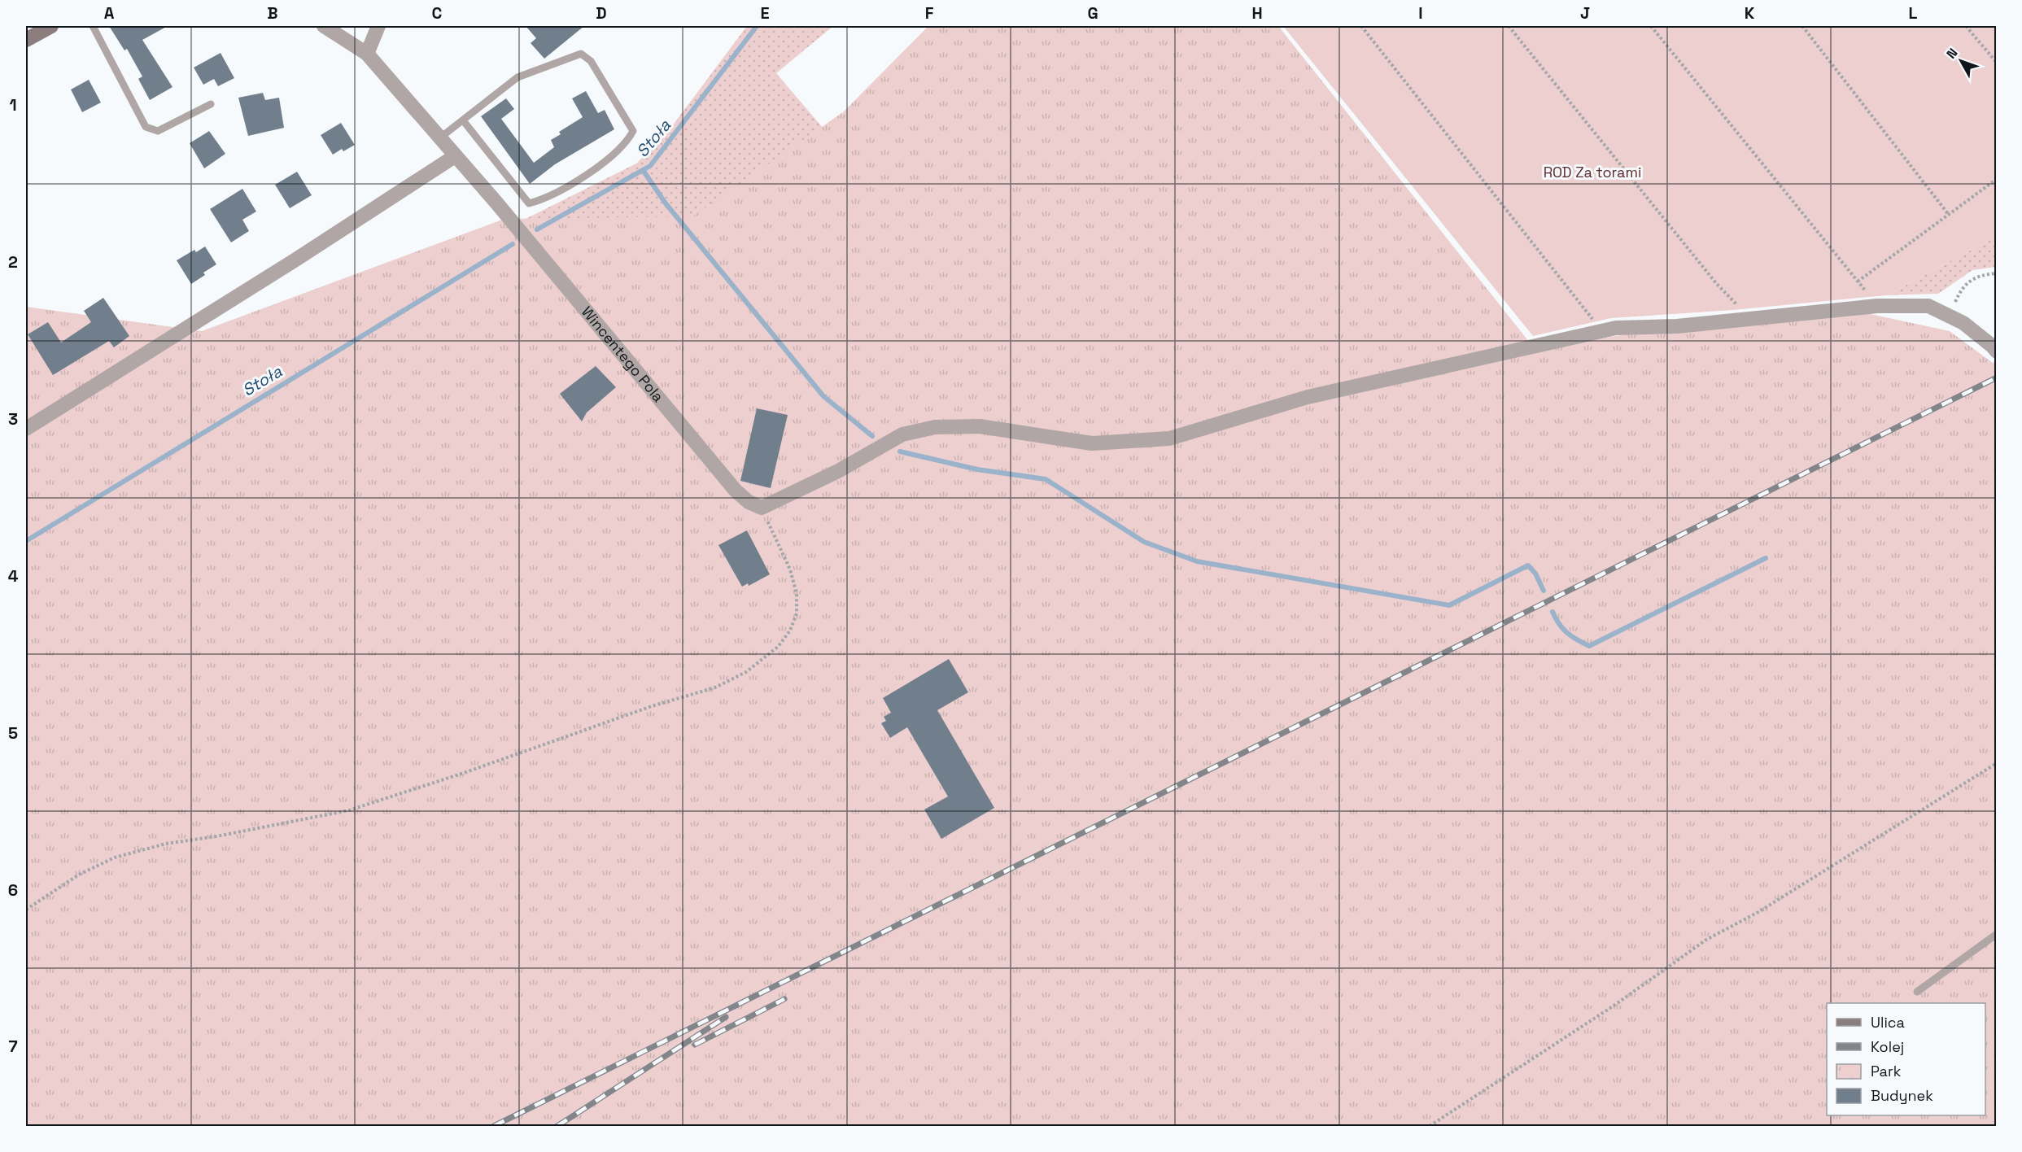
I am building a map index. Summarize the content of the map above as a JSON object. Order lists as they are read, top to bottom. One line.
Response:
{"streets":{"street":["Wincentego Pola"]},"water":["Stoła"],"parks":["ROD Za torami"],"legend":["Ulica","Kolej","Park","Budynek"],"north":"top left","grid":{"columns":["A","B","C","D","E","F","G","H","I","J","K","L"],"rows":["1","2","3","4","5","6","7"]}}
